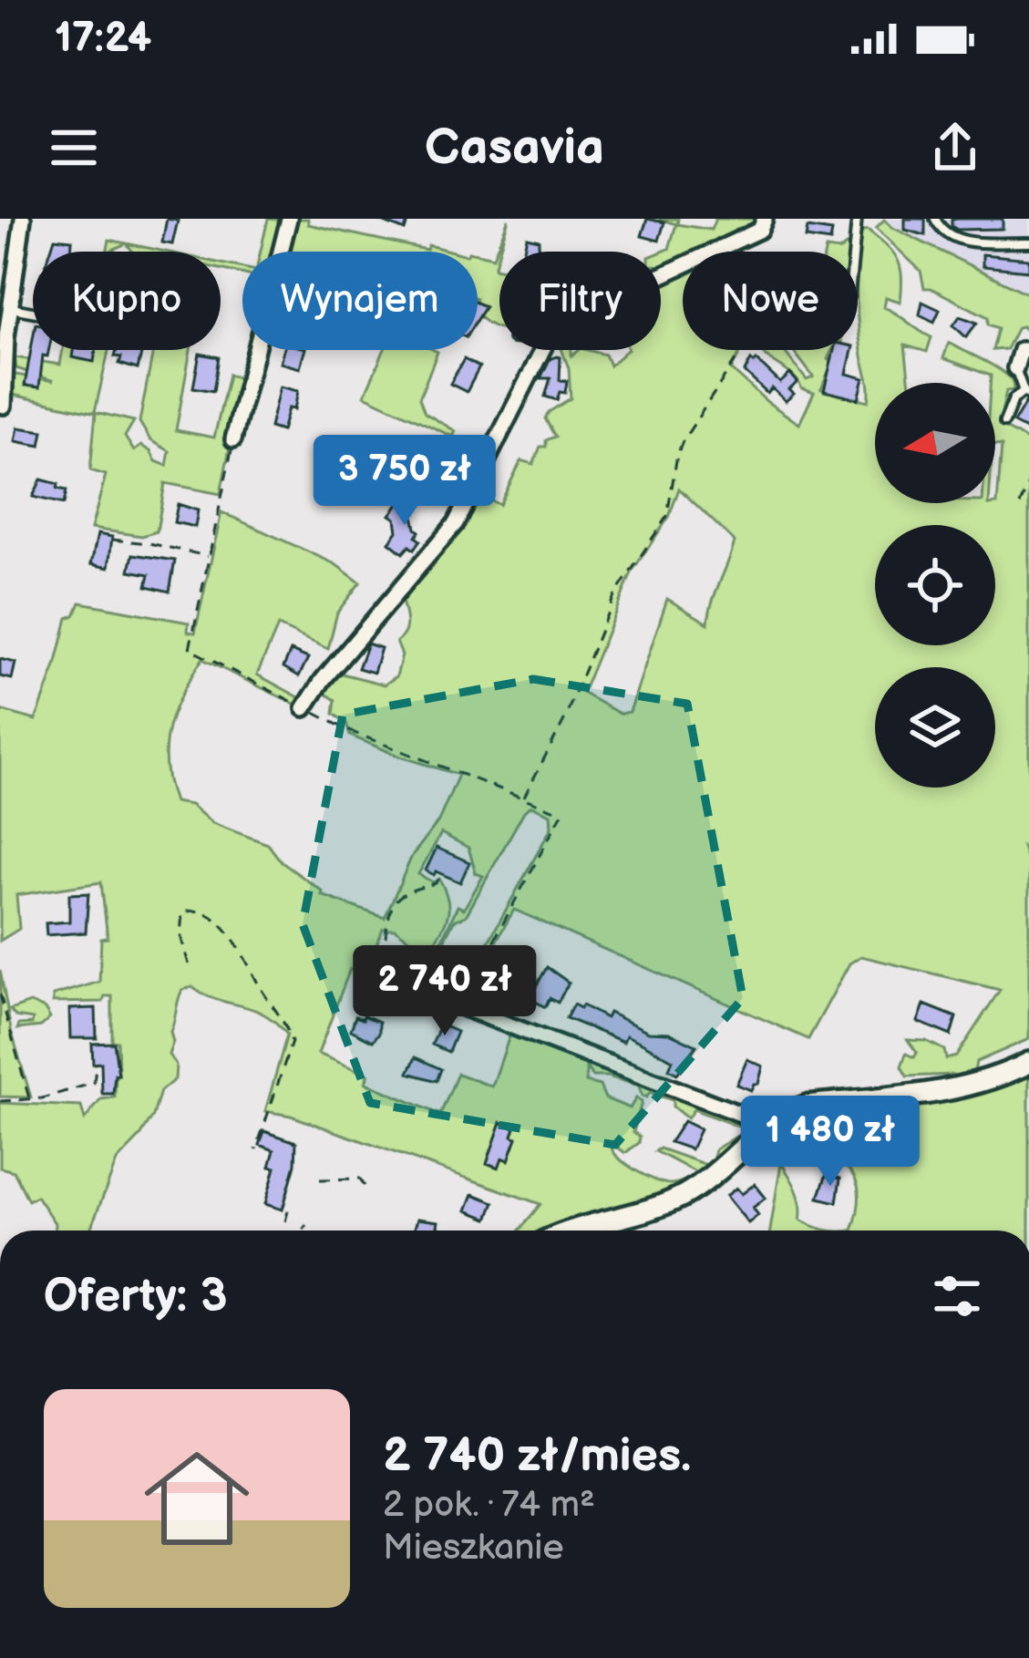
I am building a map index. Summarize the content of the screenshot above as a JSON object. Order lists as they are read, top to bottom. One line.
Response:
{"north":"left","page":{"status":"17:24","header":"Casavia","chip":["Kupno","Wynajem","Filtry","Nowe"],"price":["3 750 zł","2 740 zł","1 480 zł"],"heading":"Oferty: 3","list":[{"name":"2 740 zł/mies.","note":"2 pok. · 74 m² · Mieszkanie"}]}}
